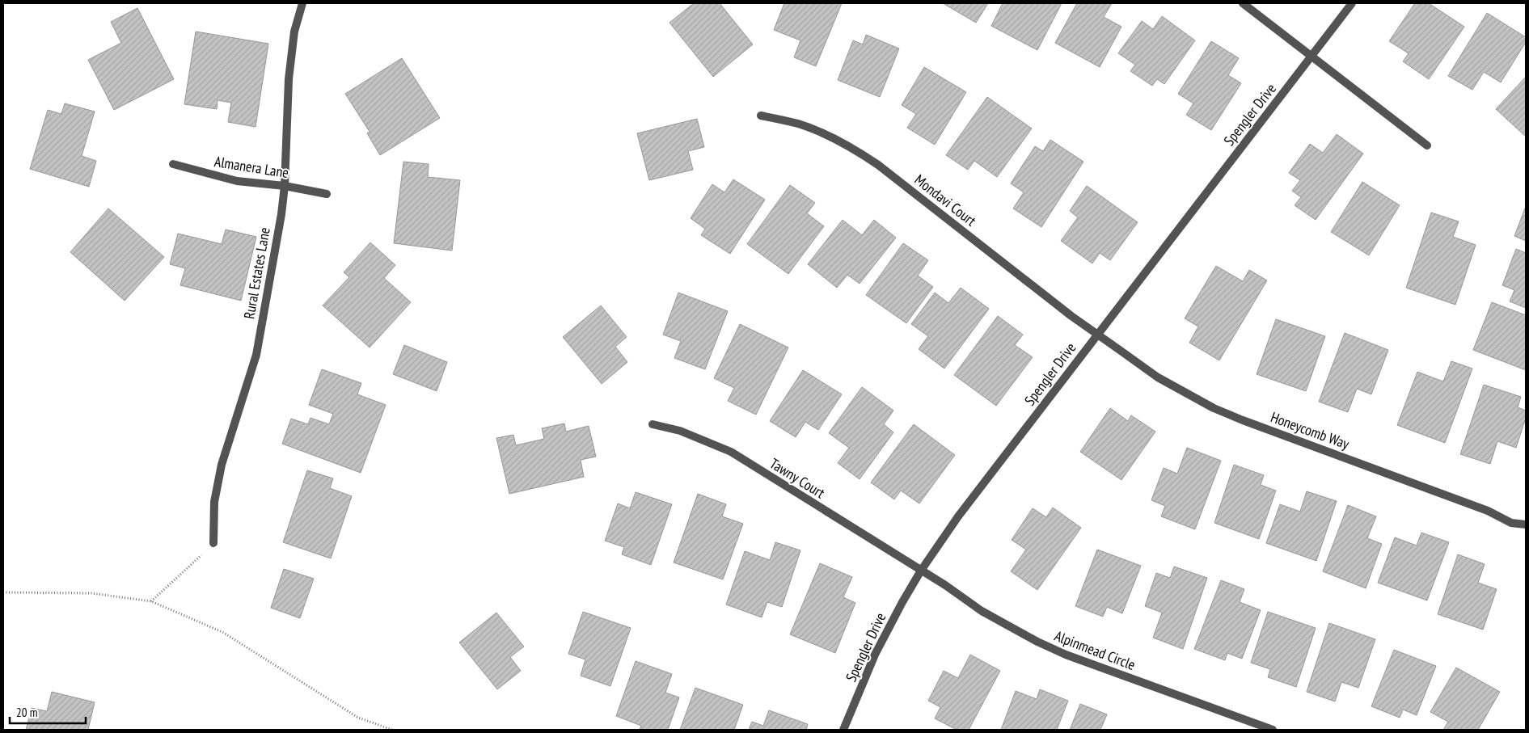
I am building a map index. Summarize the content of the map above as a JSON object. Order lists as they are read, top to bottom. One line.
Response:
{"streets":{"street":["Spengler Drive","Almanera Lane","Mondavi Court","Rural Estates Lane","Honeycomb Way","Tawny Court","Alpinmead Circle"]},"crossings":[["Spengler Drive","Mondavi Court"],["Spengler Drive","Honeycomb Way"],["Spengler Drive","Tawny Court"],["Spengler Drive","Alpinmead Circle"],["Almanera Lane","Rural Estates Lane"],["Mondavi Court","Honeycomb Way"],["Tawny Court","Alpinmead Circle"]],"scale_bar":"20 m"}
